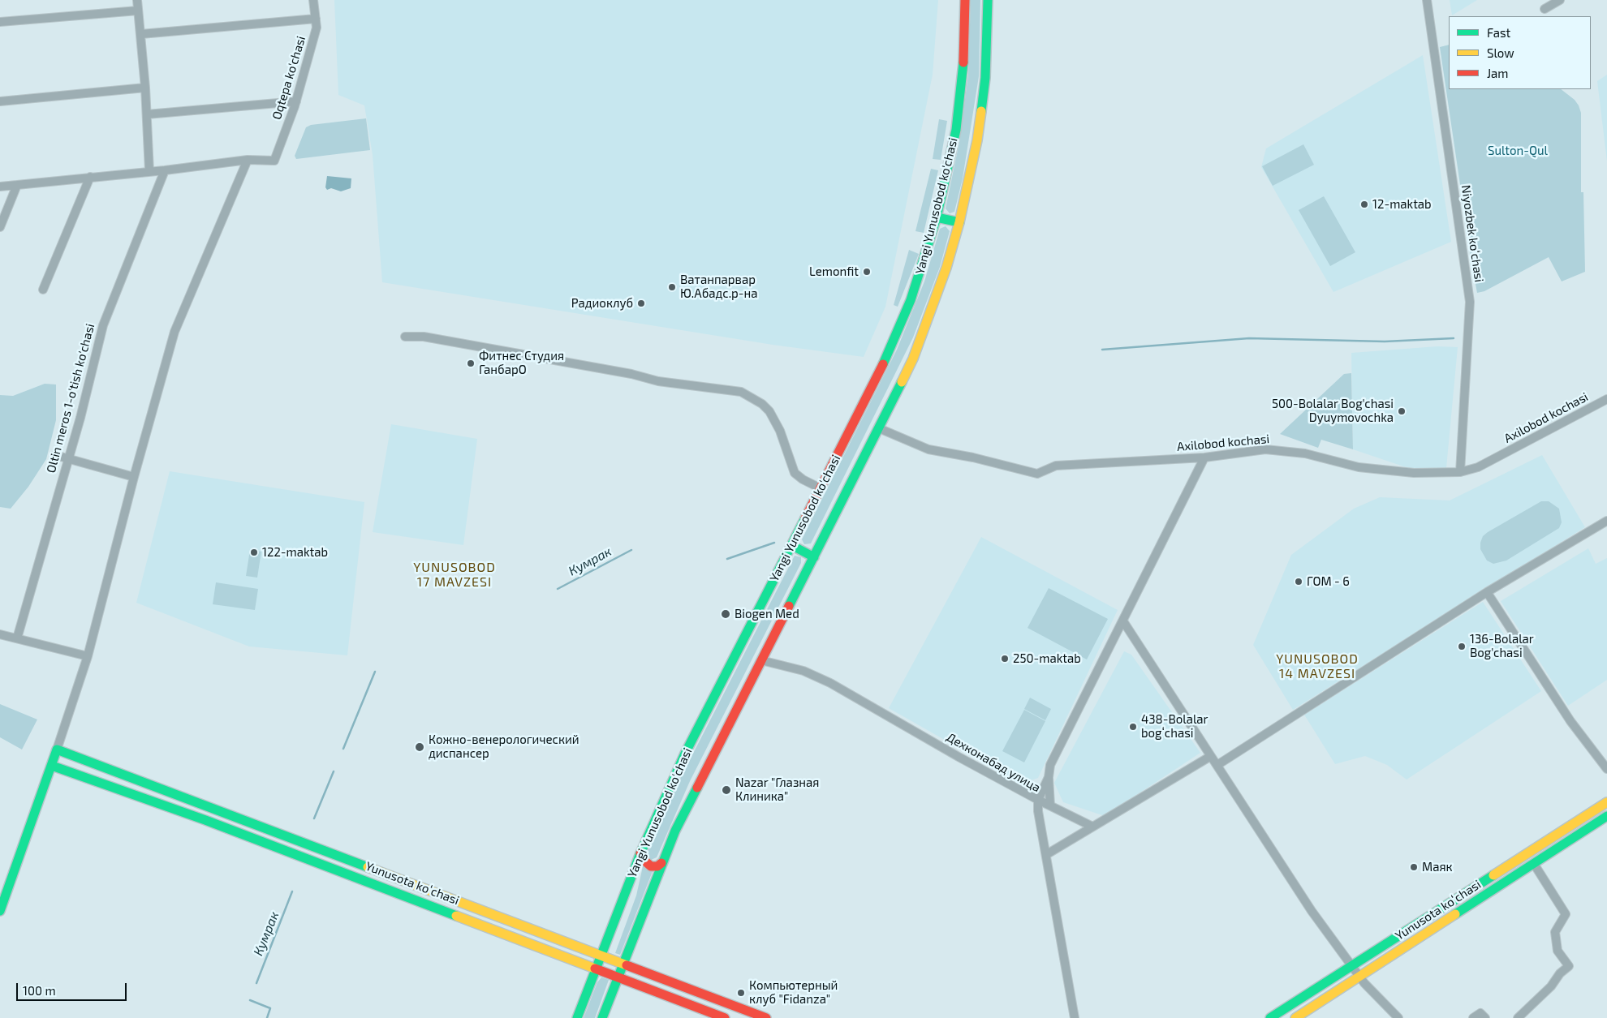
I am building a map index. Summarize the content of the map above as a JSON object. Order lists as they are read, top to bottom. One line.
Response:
{"streets":{"main road":["Yangi Yunusobod ko'chasi","Yunusota koʻchasi"],"street":["Oqtepa ko'chasi","Niyozbek koʻchasi","Oltin meros 1-o'tish ko'chasi","Axilobod kochasi","Дехконабад улица"]},"crossings":[["Yangi Yunusobod ko'chasi","Axilobod kochasi"],["Yangi Yunusobod ko'chasi","Дехконабад улица"],["Yangi Yunusobod ko'chasi","Yunusota koʻchasi"],["Niyozbek koʻchasi","Axilobod kochasi"]],"districts":["YUNUSOBOD 17 MAVZESI","YUNUSOBOD 14 MAVZESI"],"water":["Кумрак"],"parks":["Sulton-Qul"],"places":["12-maktab","Lemonfit","Ватанпарвар Ю.Абадс.р-на","Радиоклуб","Фитнес Студия ГанбарО","500-Bolalar Bog'chasi Dyuymovochka","122-maktab","ГОМ - 6","Biogen Med","136-Bolalar Bog'chasi","250-maktab","438-Bolalar bogʻchasi","Кожно-венерологический диспансер","Nazar \"Глазная Клиника\"","Маяк","Компьютерный клуб \"Fidanza\""],"legend":["Fast","Slow","Jam"],"scale_bar":"100 m"}
